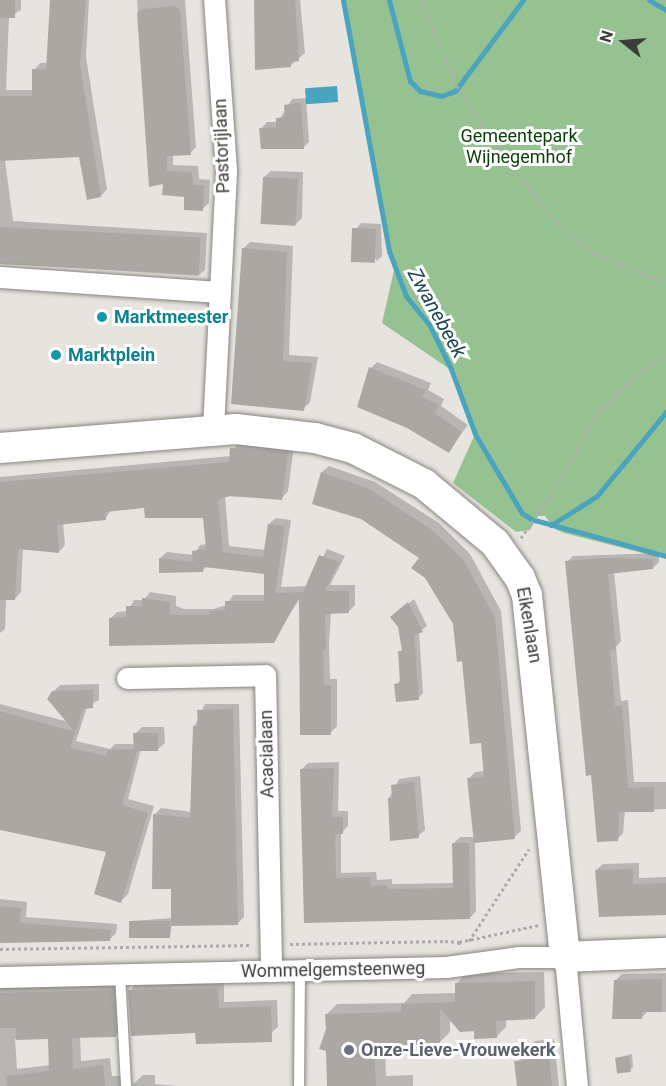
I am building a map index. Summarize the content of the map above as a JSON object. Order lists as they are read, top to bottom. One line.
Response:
{"streets":{"street":["Pastorijlaan","Eikenlaan","Acacialaan","Wommelgemsteenweg"]},"crossings":[["Eikenlaan","Wommelgemsteenweg"],["Acacialaan","Wommelgemsteenweg"]],"water":["Zwanebeek"],"parks":["Gemeentepark Wijnegemhof"],"places":["Marktmeester","Marktplein","Onze-Lieve-Vrouwekerk"],"north":"left"}
